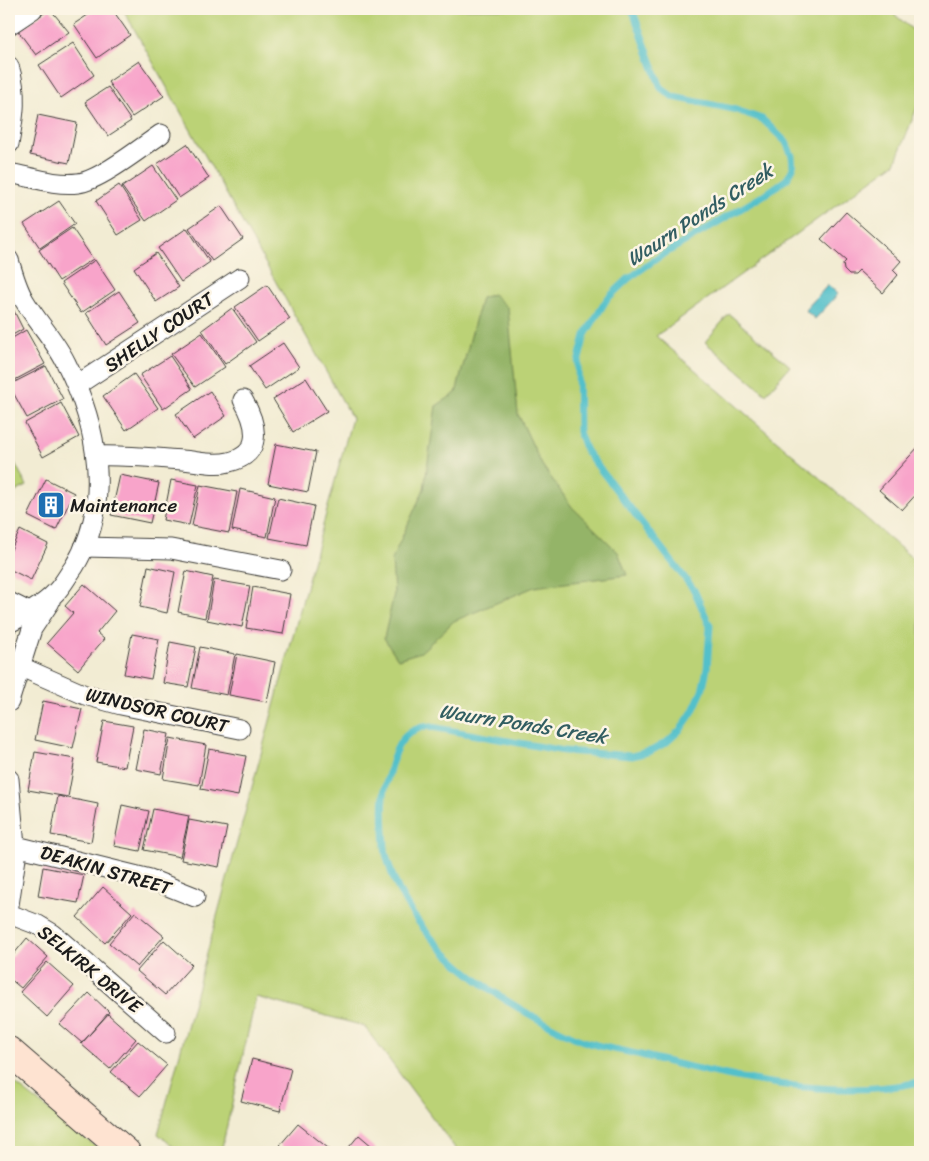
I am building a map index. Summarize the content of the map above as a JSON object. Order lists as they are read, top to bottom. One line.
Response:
{"streets":{"street":["SHELLY COURT","WINDSOR COURT","DEAKIN STREET","SELKIRK DRIVE"]},"water":["Waurn Ponds Creek"],"places":{"building":["Maintenance"]}}
